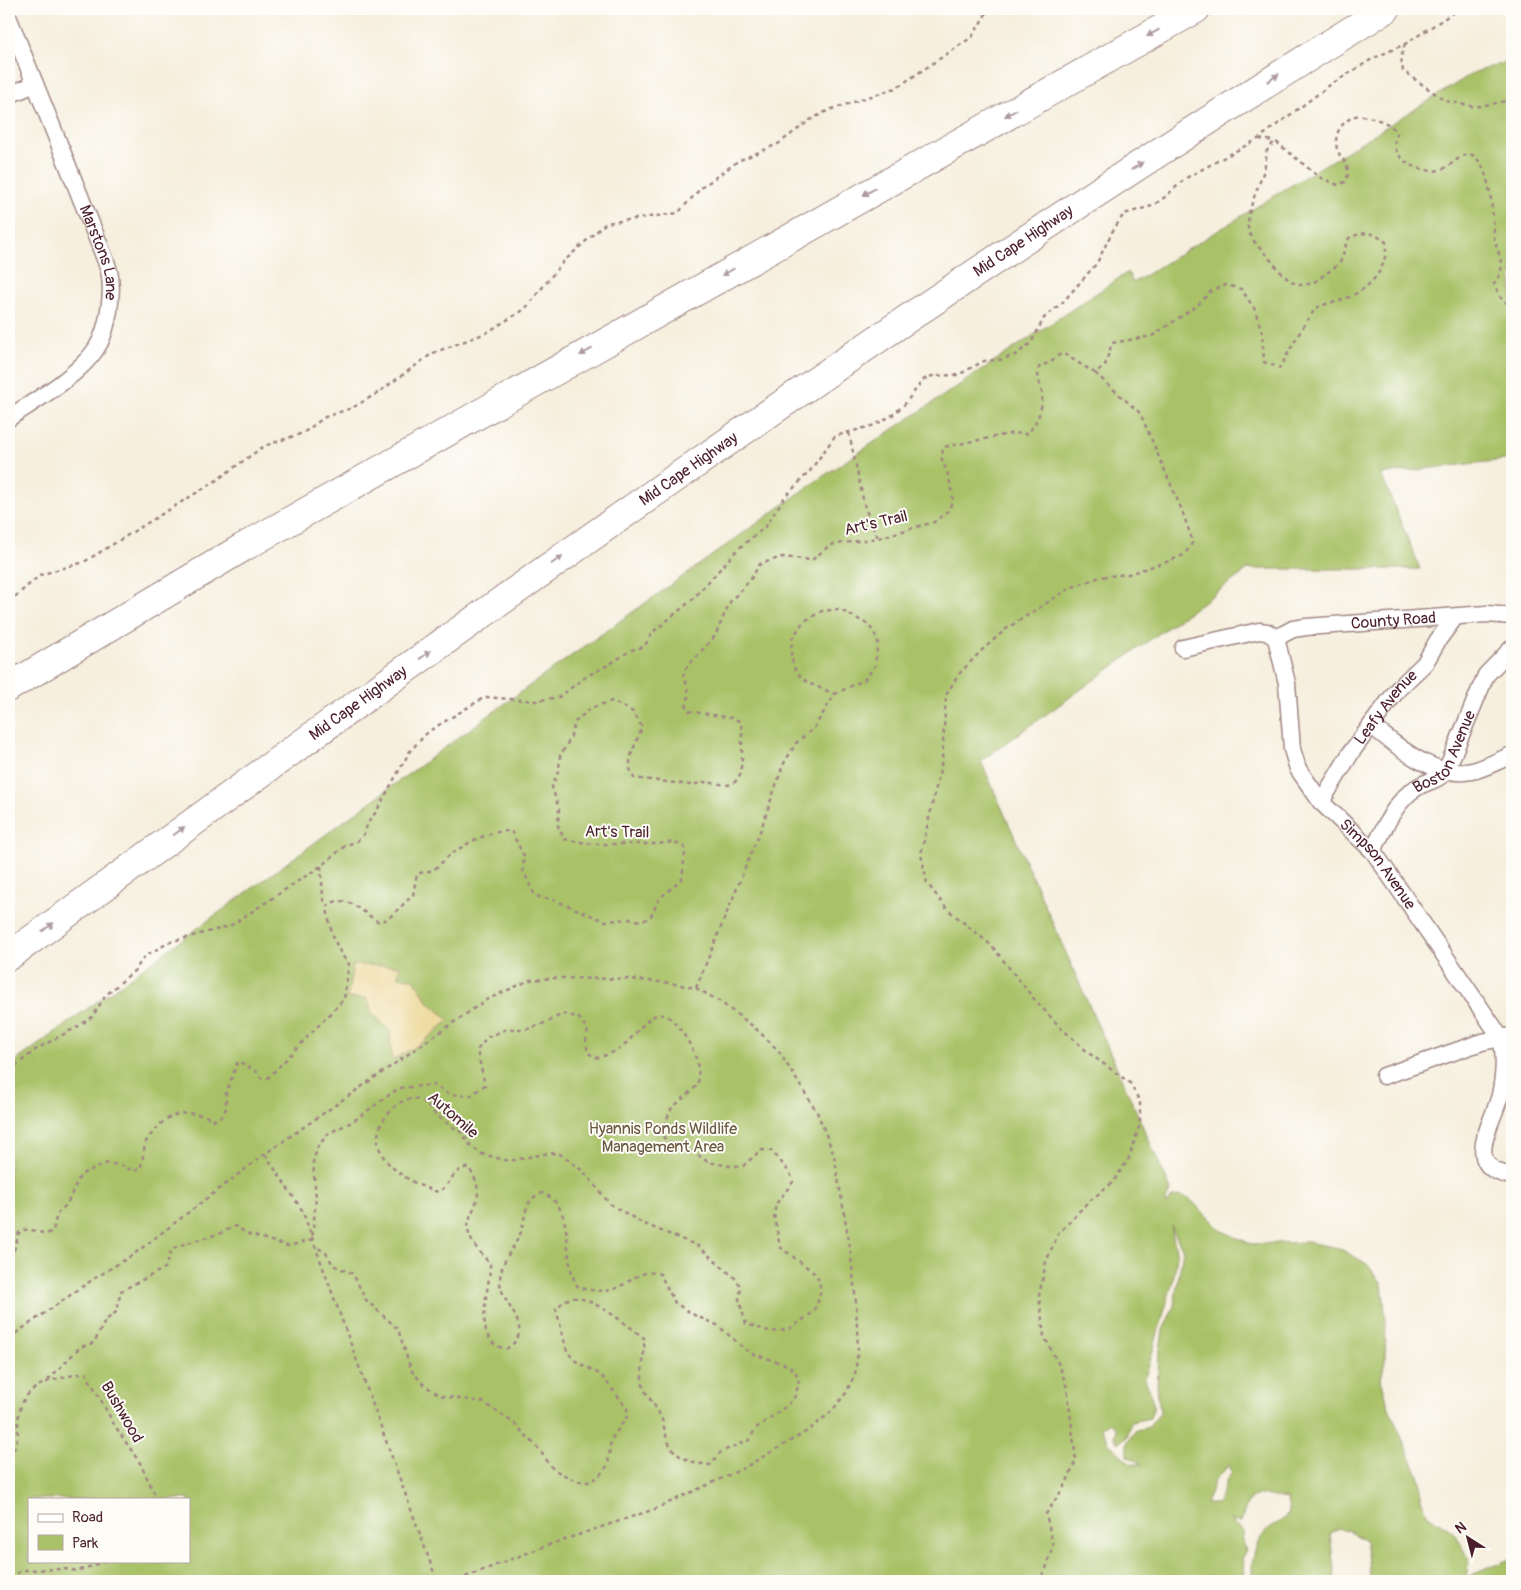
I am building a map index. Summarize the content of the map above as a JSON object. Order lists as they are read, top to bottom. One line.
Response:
{"streets":{"highway":["Mid Cape Highway"],"street":["Marstons Lane","County Road","Leafy Avenue","Boston Avenue","Simpson Avenue"],"path":["Art's Trail","Automile","Bushwood"]},"crossings":[["County Road","Leafy Avenue"],["County Road","Simpson Avenue"],["Leafy Avenue","Simpson Avenue"],["Boston Avenue","Simpson Avenue"]],"parks":["Hyannis Ponds Wildlife Management Area"],"legend":["Road","Park"],"north":"top left"}
